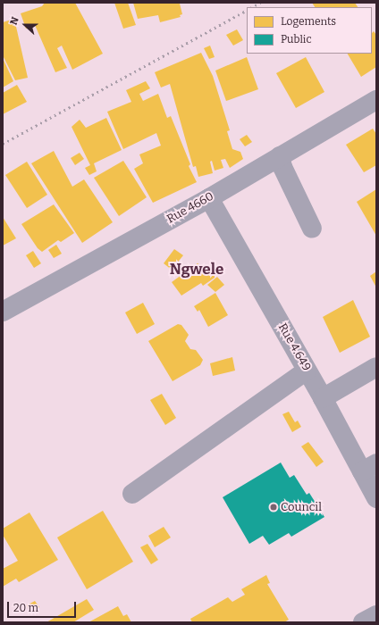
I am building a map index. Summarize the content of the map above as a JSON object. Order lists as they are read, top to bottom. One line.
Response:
{"streets":{"street":["Rue 4660","Rue 4.649"]},"crossings":[["Rue 4660","Rue 4.649"]],"districts":["Ngwele"],"places":["Council"],"legend":["Logements","Public"],"scale_bar":"20 m","north":"left"}
